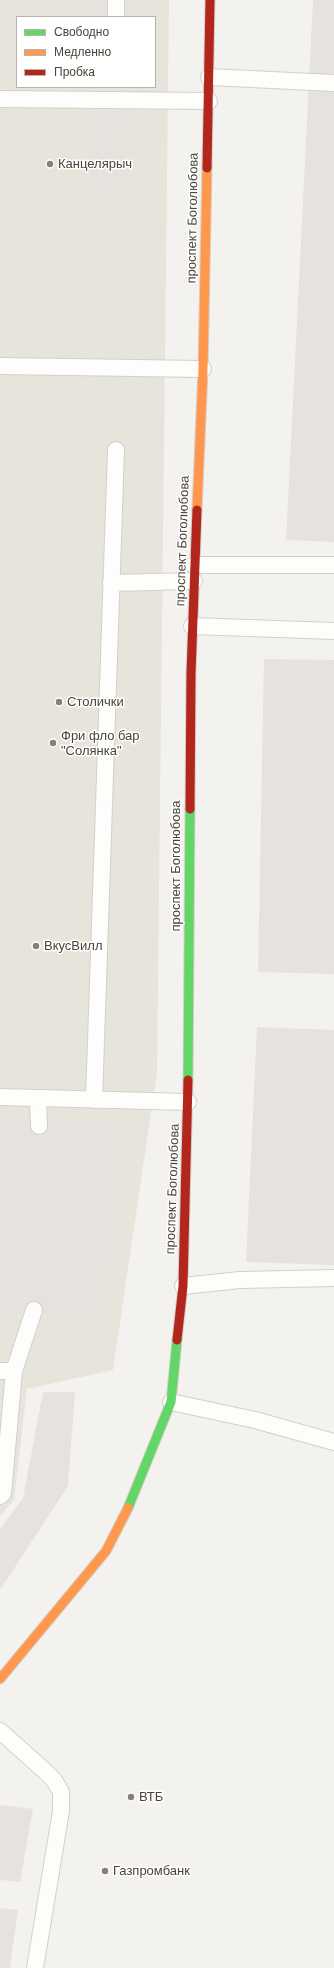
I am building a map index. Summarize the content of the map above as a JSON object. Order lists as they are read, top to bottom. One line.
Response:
{"streets":{"main road":["проспект Боголюбова"]},"places":["Канцелярыч","Столички","Фри фло бар \"Солянка\"","ВкусВилл","ВТБ","Газпромбанк"],"legend":["Свободно","Медленно","Пробка"]}
